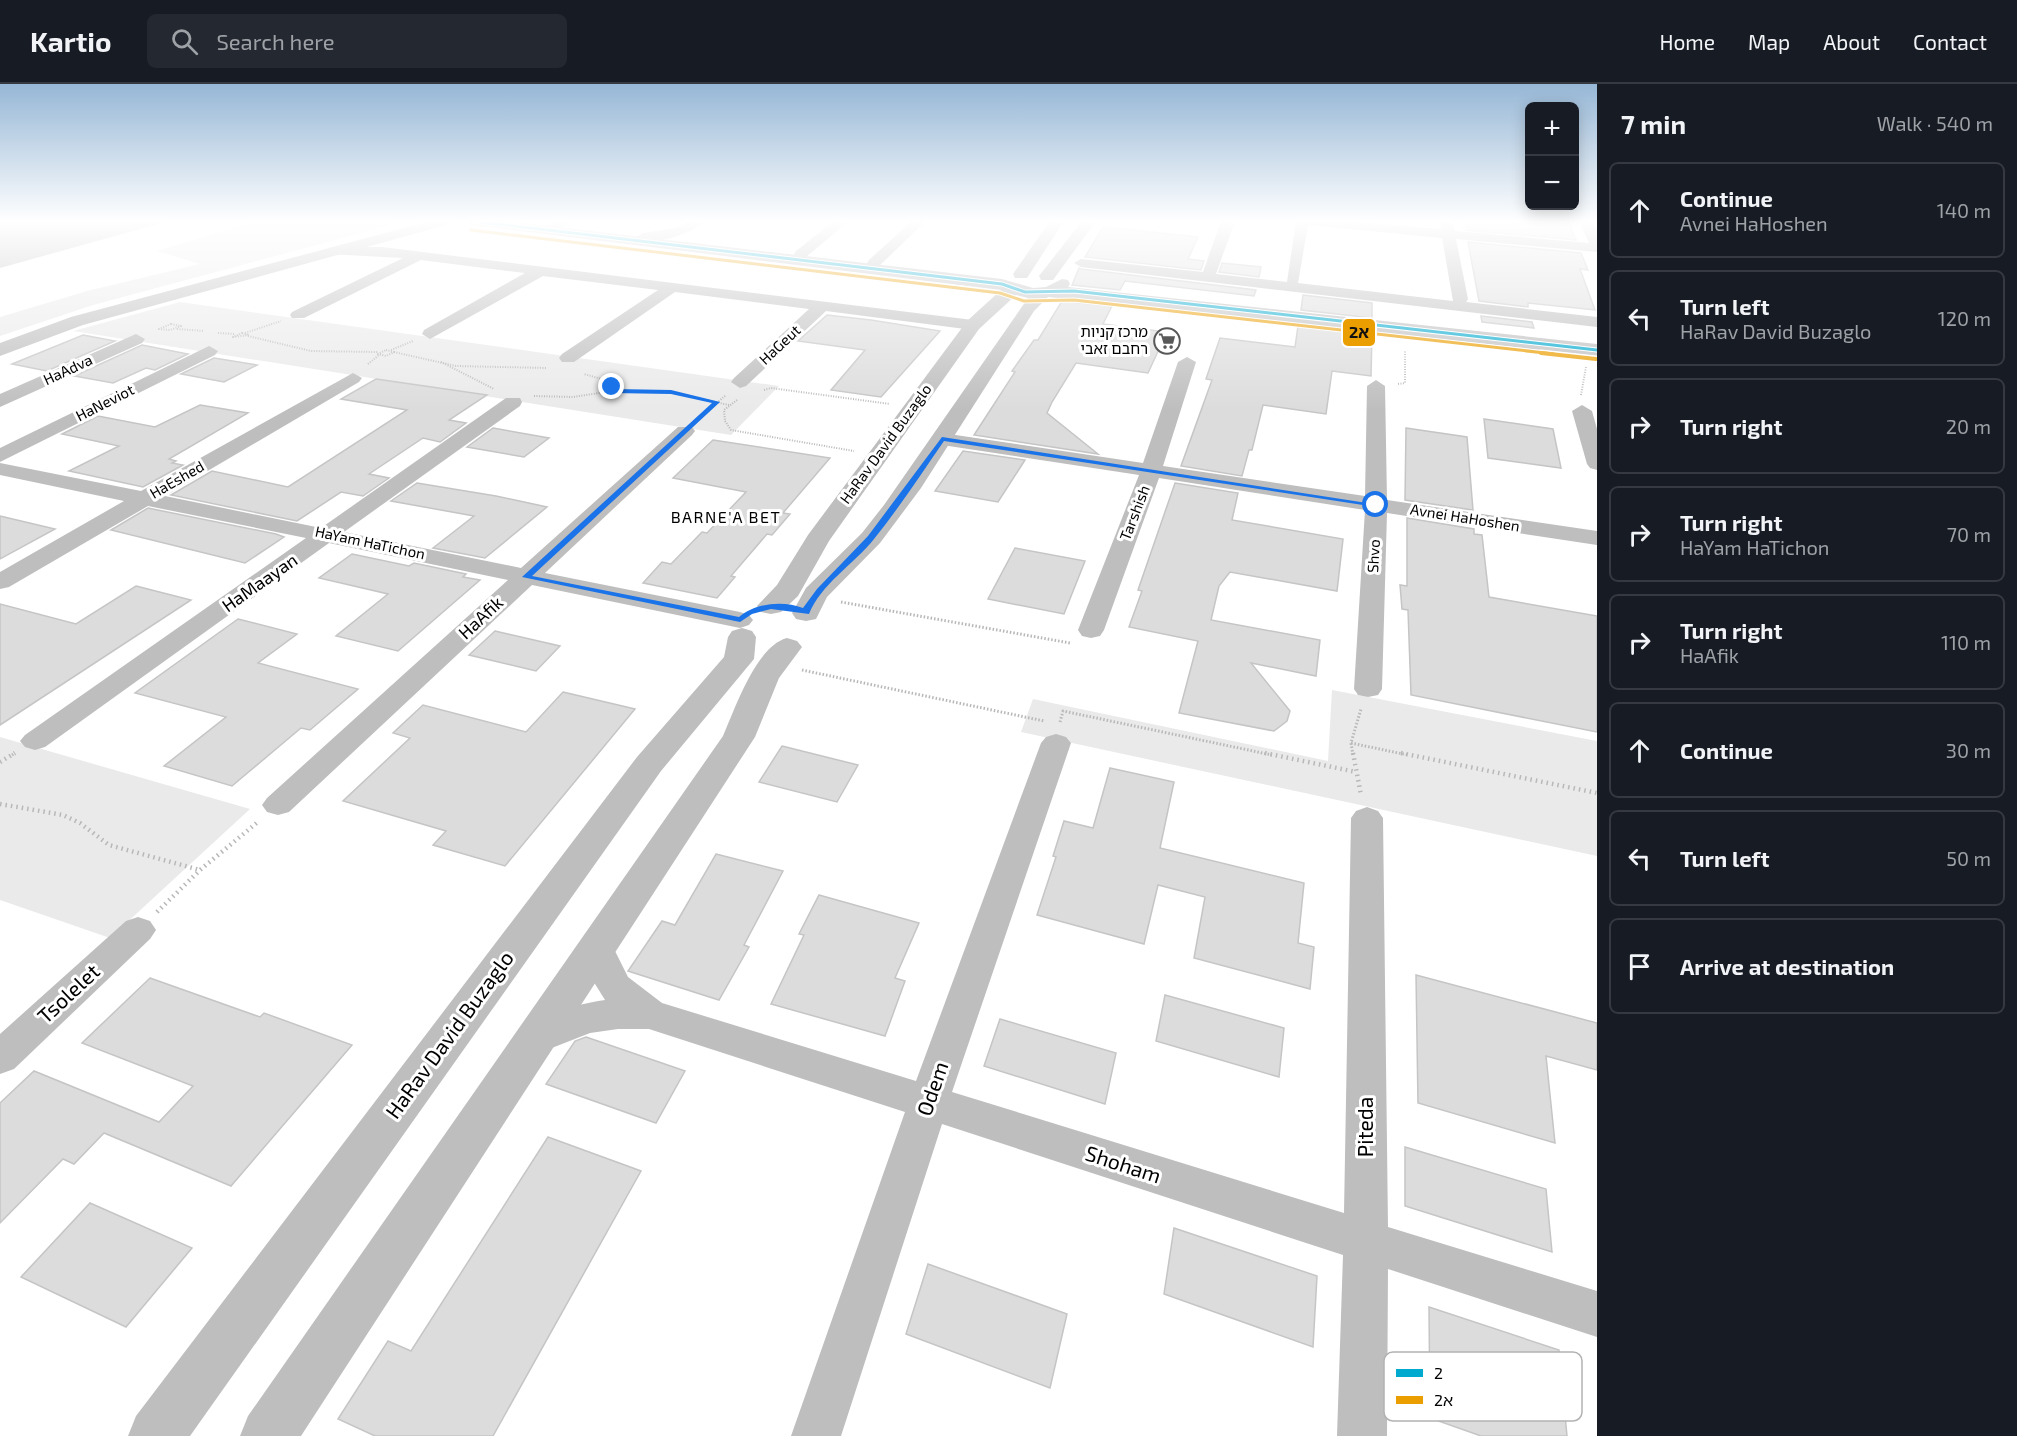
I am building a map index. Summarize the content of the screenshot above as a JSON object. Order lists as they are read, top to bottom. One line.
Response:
{"streets":{"street":["HaGeut","HaAdva","HaNeviot","HaRav David Buzaglo","HaEshed","Tarshish","Avnei HaHoshen","HaYam HaTichon","Shvo","HaMaayan","HaAfik","Tsolelet","Odem","Piteda","Shoham"]},"crossings":[["HaRav David Buzaglo","HaYam HaTichon"],["HaEshed","HaYam HaTichon"],["Tarshish","Avnei HaHoshen"],["Avnei HaHoshen","Shvo"],["HaYam HaTichon","HaMaayan"],["HaYam HaTichon","HaAfik"],["Odem","Shoham"],["Piteda","Shoham"]],"districts":["BARNE'A BET"],"places":{"supermarket":["מרכז קניות רחבם זאבי"]},"lines":["transit line 2","transit line 2א"],"legend":["2","2א"],"page":{"header":"Kartio","search":"Search here","nav":["Home","Map","About","Contact"],"heading":["7 min","Walk · 540 m"],"map_buttons":["+","−"],"list":[["Continue","Avnei HaHoshen","140 m"],["Turn left","HaRav David Buzaglo","120 m"],["Turn right","20 m"],["Turn right","HaYam HaTichon","70 m"],["Turn right","HaAfik","110 m"],["Continue","30 m"],["Turn left","50 m"],"Arrive at destination"]}}
